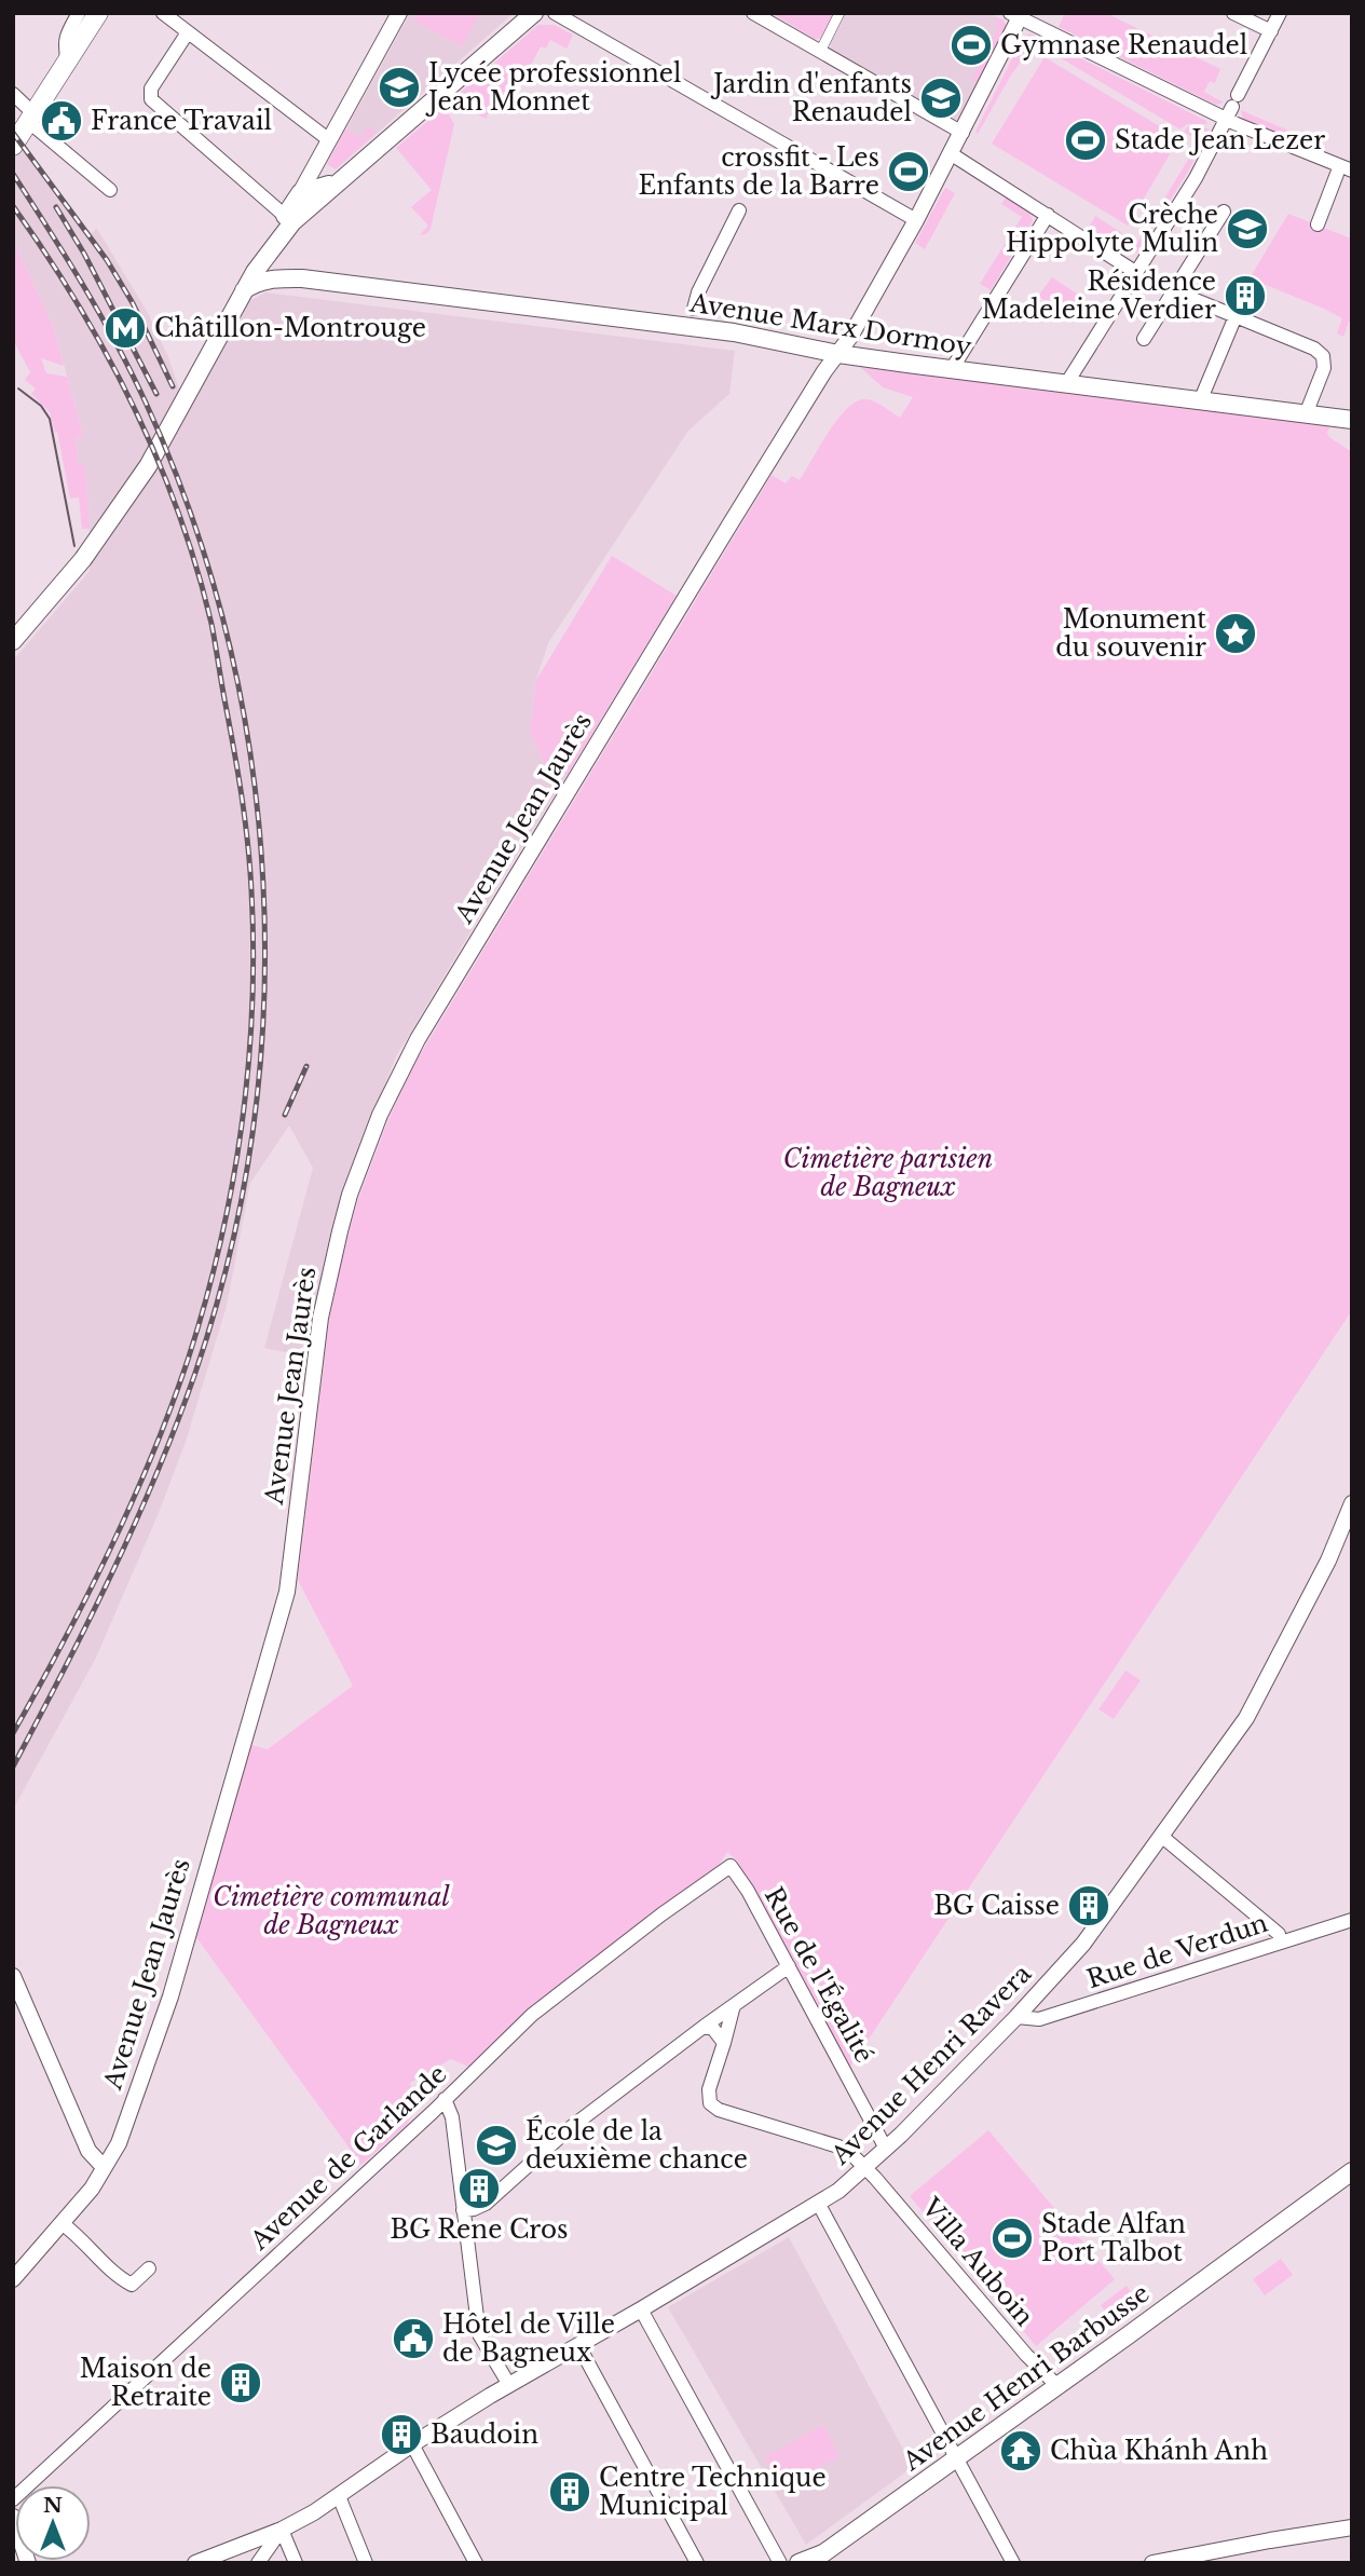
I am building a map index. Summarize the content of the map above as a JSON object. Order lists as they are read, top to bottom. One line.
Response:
{"streets":{"main road":["Avenue Marx Dormoy","Avenue Henri Barbusse"],"street":["Avenue Jean Jaurès","Rue de Verdun","Rue de l'Égalité","Avenue Henri Ravera","Avenue de Garlande","Villa Auboin"]},"crossings":[["Avenue Marx Dormoy","Avenue Jean Jaurès"],["Rue de Verdun","Avenue Henri Ravera"],["Rue de l'Égalité","Avenue Henri Ravera"],["Rue de l'Égalité","Avenue de Garlande"],["Avenue Henri Ravera","Villa Auboin"],["Villa Auboin","Avenue Henri Barbusse"]],"parks":["Cimetière parisien de Bagneux","Cimetière communal de Bagneux"],"places":{"sports":["Gymnase Renaudel","Stade Jean Lezer","crossfit - Les Enfants de la Barre","Stade Alfan Port Talbot"],"school or university":["Lycée professionnel Jean Monnet","Jardin d'enfants Renaudel","Crèche Hippolyte Mulin","École de la deuxième chance"],"public building":["France Travail","Hôtel de Ville de Bagneux"],"building":["Résidence Madeleine Verdier","BG Caisse","BG Rene Cros","Maison de Retraite","Baudoin","Centre Technique Municipal"],"metro station":["Châtillon-Montrouge"],"place":["Monument du souvenir"],"temple":["Chùa Khánh Anh"]},"north":"top"}
